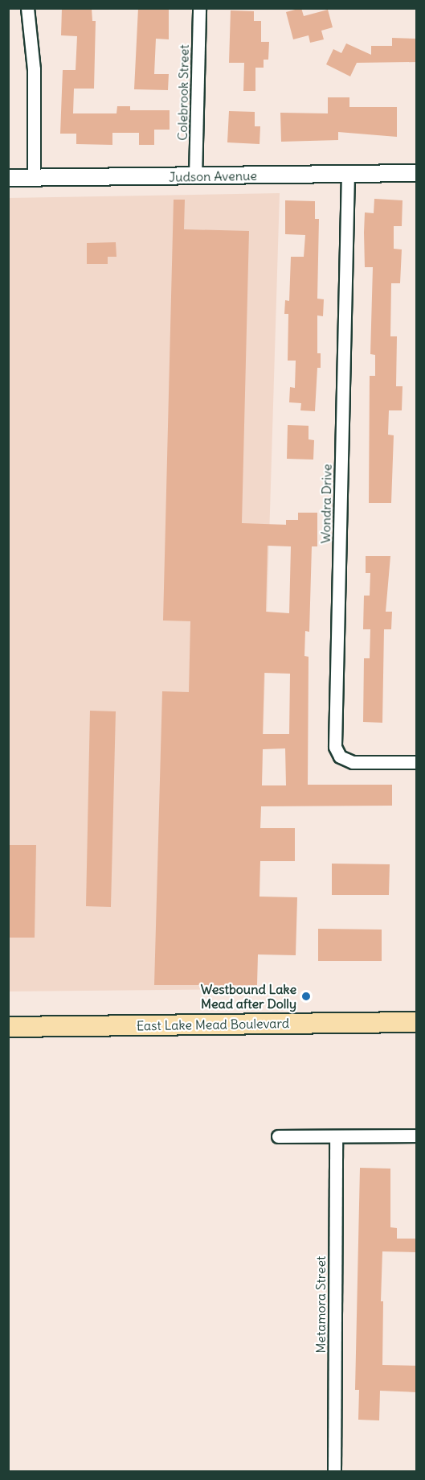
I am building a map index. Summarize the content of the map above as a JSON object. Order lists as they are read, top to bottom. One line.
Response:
{"streets":{"main road":["East Lake Mead Boulevard"],"street":["Colebrook Street","Judson Avenue","Wondra Drive","Metamora Street"]},"crossings":[["Colebrook Street","Judson Avenue"],["Judson Avenue","Wondra Drive"]],"places":["Westbound Lake Mead after Dolly"]}
